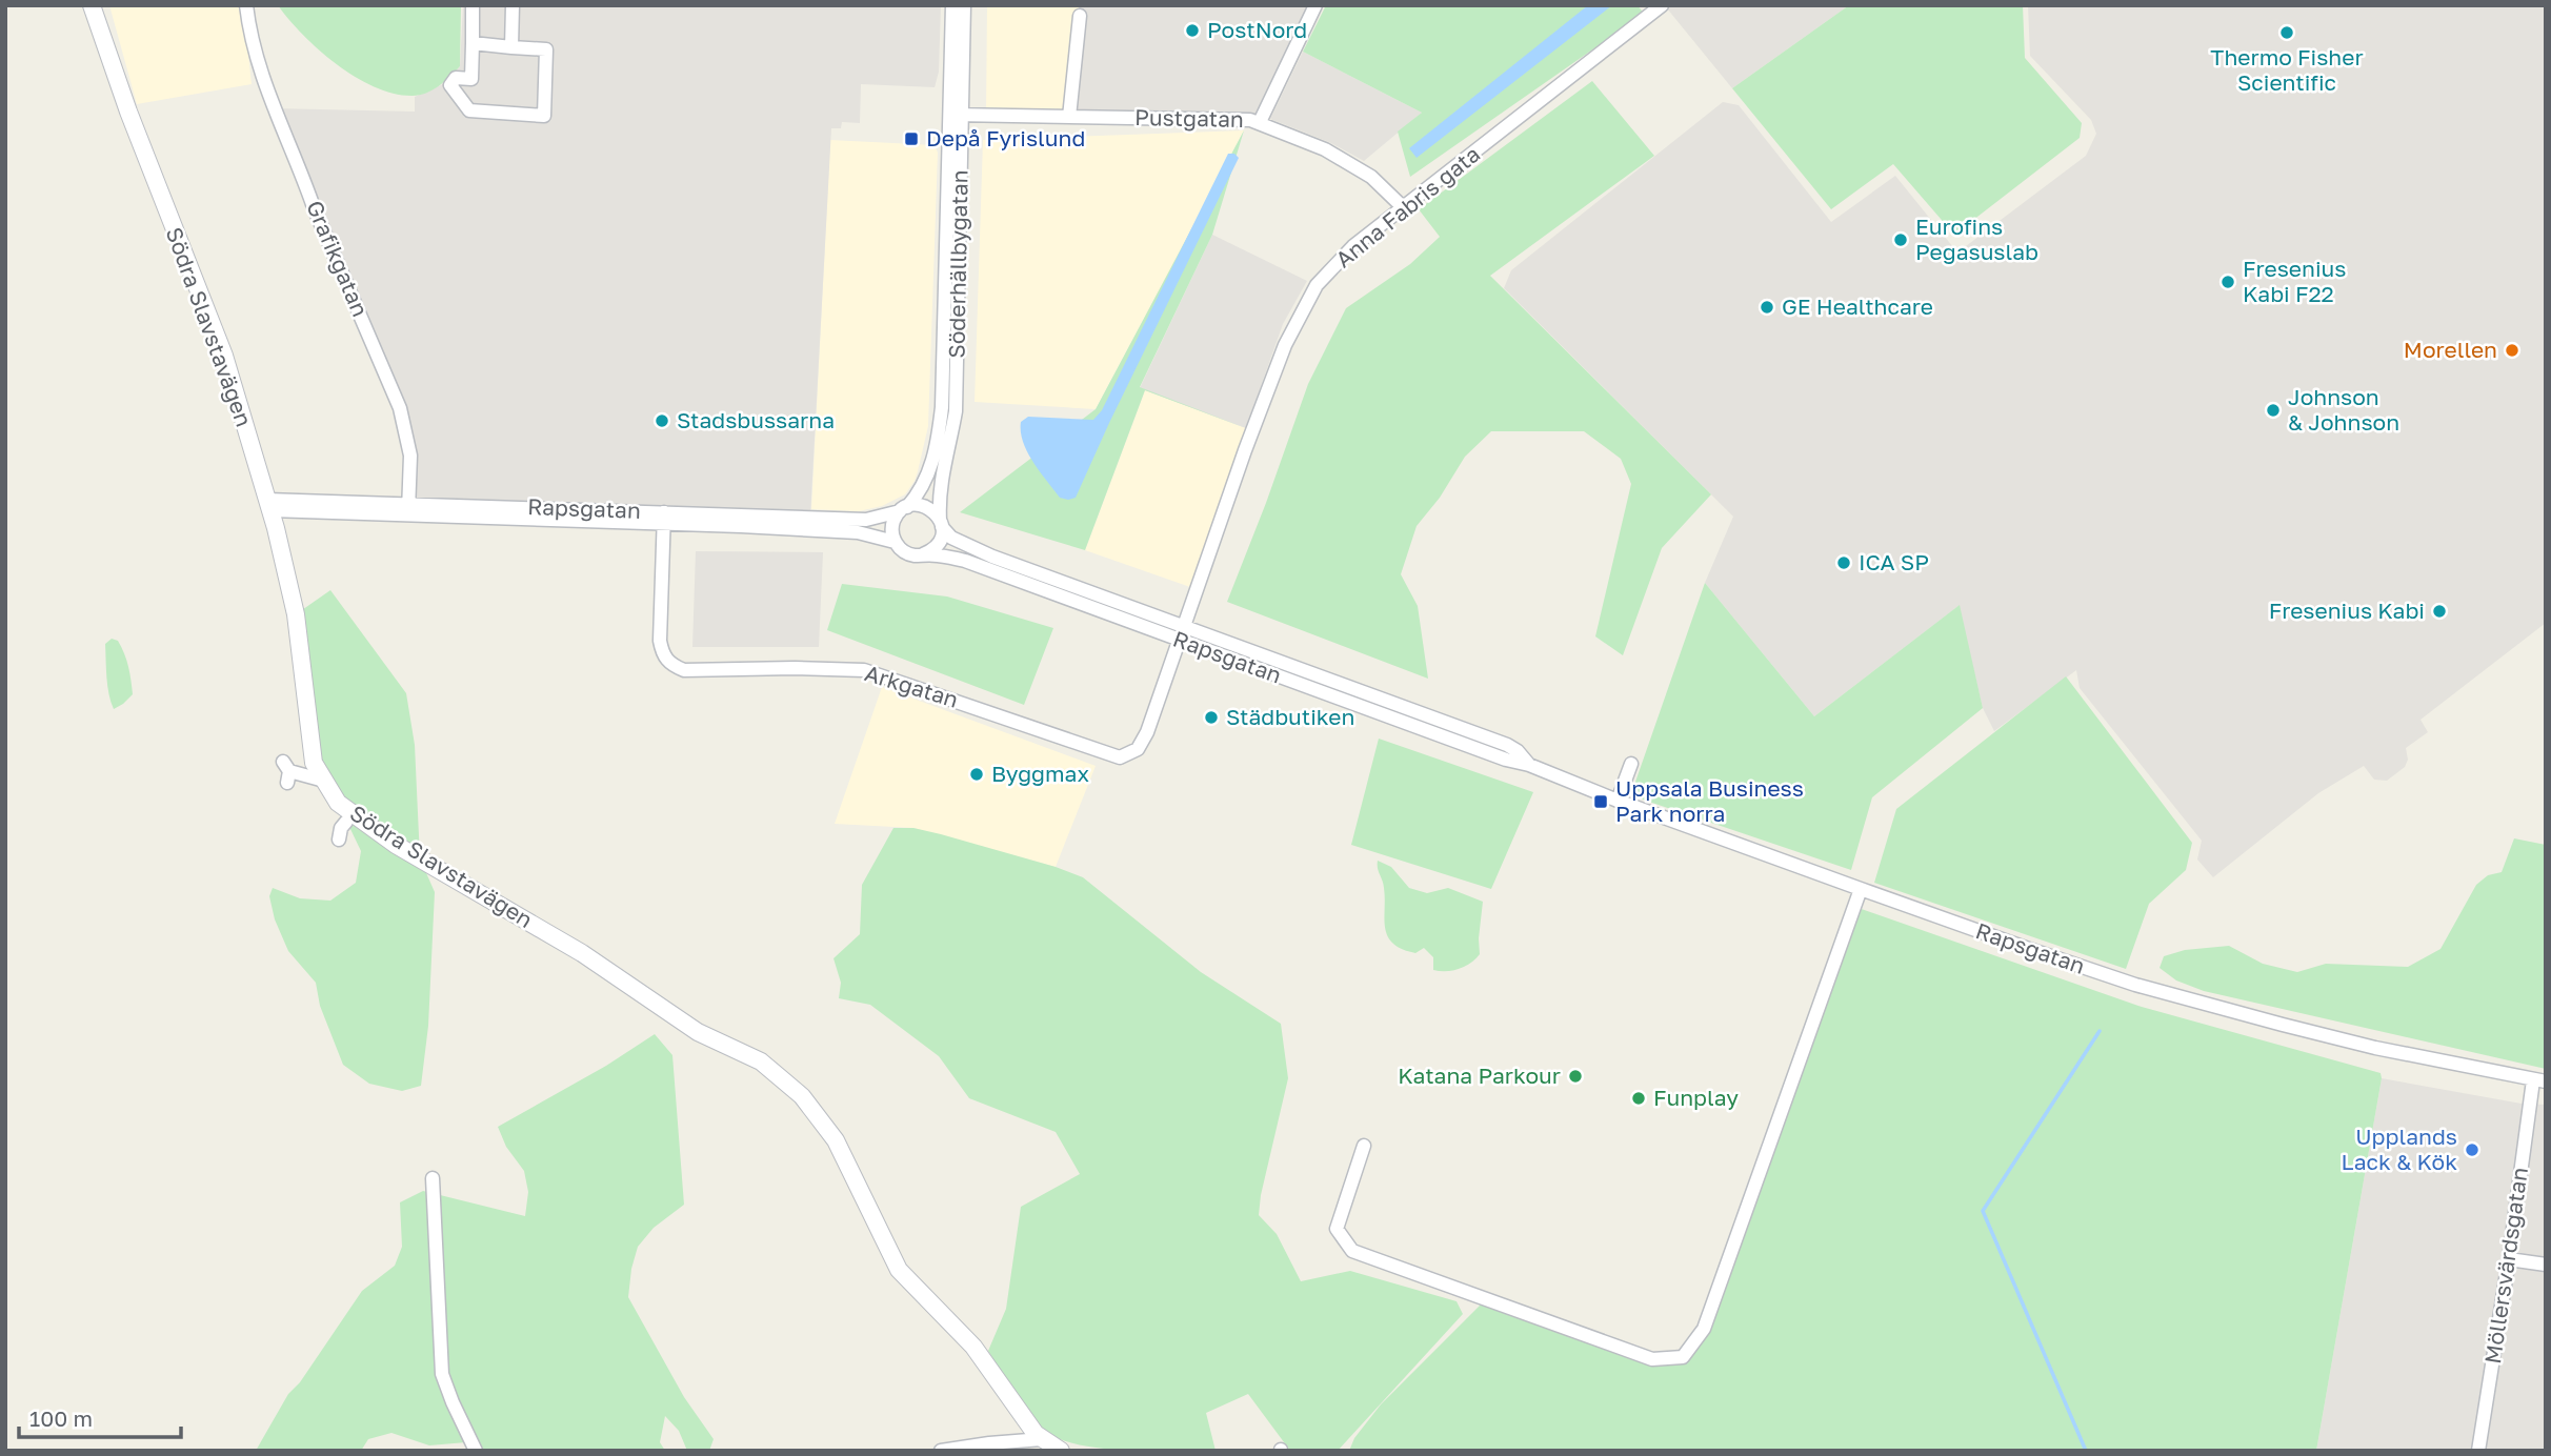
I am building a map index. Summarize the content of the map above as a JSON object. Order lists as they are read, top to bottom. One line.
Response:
{"streets":{"street":["Pustgatan","Anna Fabris gata","Grafikgatan","Söderhällbygatan","Södra Slavstavägen","Rapsgatan","Arkgatan","Möllersvärdsgatan"]},"crossings":[["Pustgatan","Anna Fabris gata"],["Pustgatan","Söderhällbygatan"],["Anna Fabris gata","Rapsgatan"],["Anna Fabris gata","Arkgatan"],["Grafikgatan","Rapsgatan"],["Söderhällbygatan","Rapsgatan"],["Södra Slavstavägen","Rapsgatan"],["Rapsgatan","Arkgatan"],["Rapsgatan","Möllersvärdsgatan"]],"places":{"other":["PostNord","Thermo Fisher Scientific","Eurofins Pegasuslab","Fresenius Kabi F22","GE Healthcare","Morellen","Johnson & Johnson","Stadsbussarna","ICA SP","Fresenius Kabi","Städbutiken","Byggmax","Katana Parkour","Funplay","Upplands Lack & Kök"],"transit":["Depå Fyrislund","Uppsala Business Park norra"]},"scale_bar":"100 m"}
